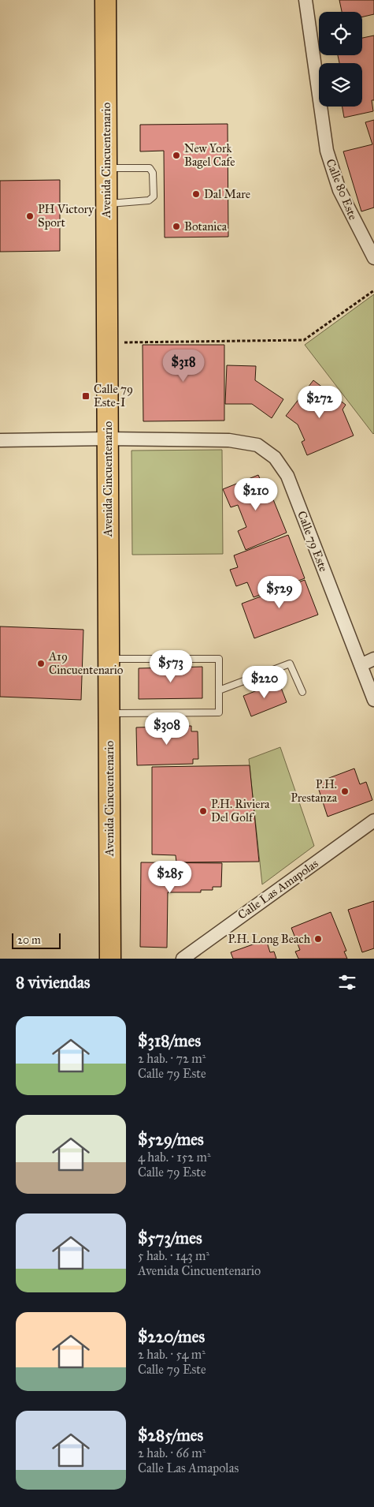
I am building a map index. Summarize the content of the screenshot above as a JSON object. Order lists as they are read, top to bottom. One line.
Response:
{"streets":{"main road":["Avenida Cincuentenario"],"street":["Calle 80 Este","Calle 79 Este","Calle Las Amapolas"]},"crossings":[["Avenida Cincuentenario","Calle 79 Este"]],"places":{"other":["New York Bagel Cafe","Dal Mare","PH Victory Sport","Botanica","A19 Cincuentenario","P.H. Prestanza","P.H. Riviera Del Golf","P.H. Long Beach"],"transit":["Calle 79 Este-I"]},"scale_bar":"20 m","page":{"price":["$318","$272","$210","$529","$573","$220","$308","$285"],"scale":"20 m","heading":"8 viviendas","list":[{"name":"$318/mes","note":"2 hab. · 72 m² · Calle 79 Este"},{"name":"$529/mes","note":"4 hab. · 152 m² · Calle 79 Este"},{"name":"$573/mes","note":"5 hab. · 143 m² · Avenida Cincuentenario"},{"name":"$220/mes","note":"2 hab. · 54 m² · Calle 79 Este"},{"name":"$285/mes","note":"2 hab. · 66 m² · Calle Las Amapolas"}]}}
